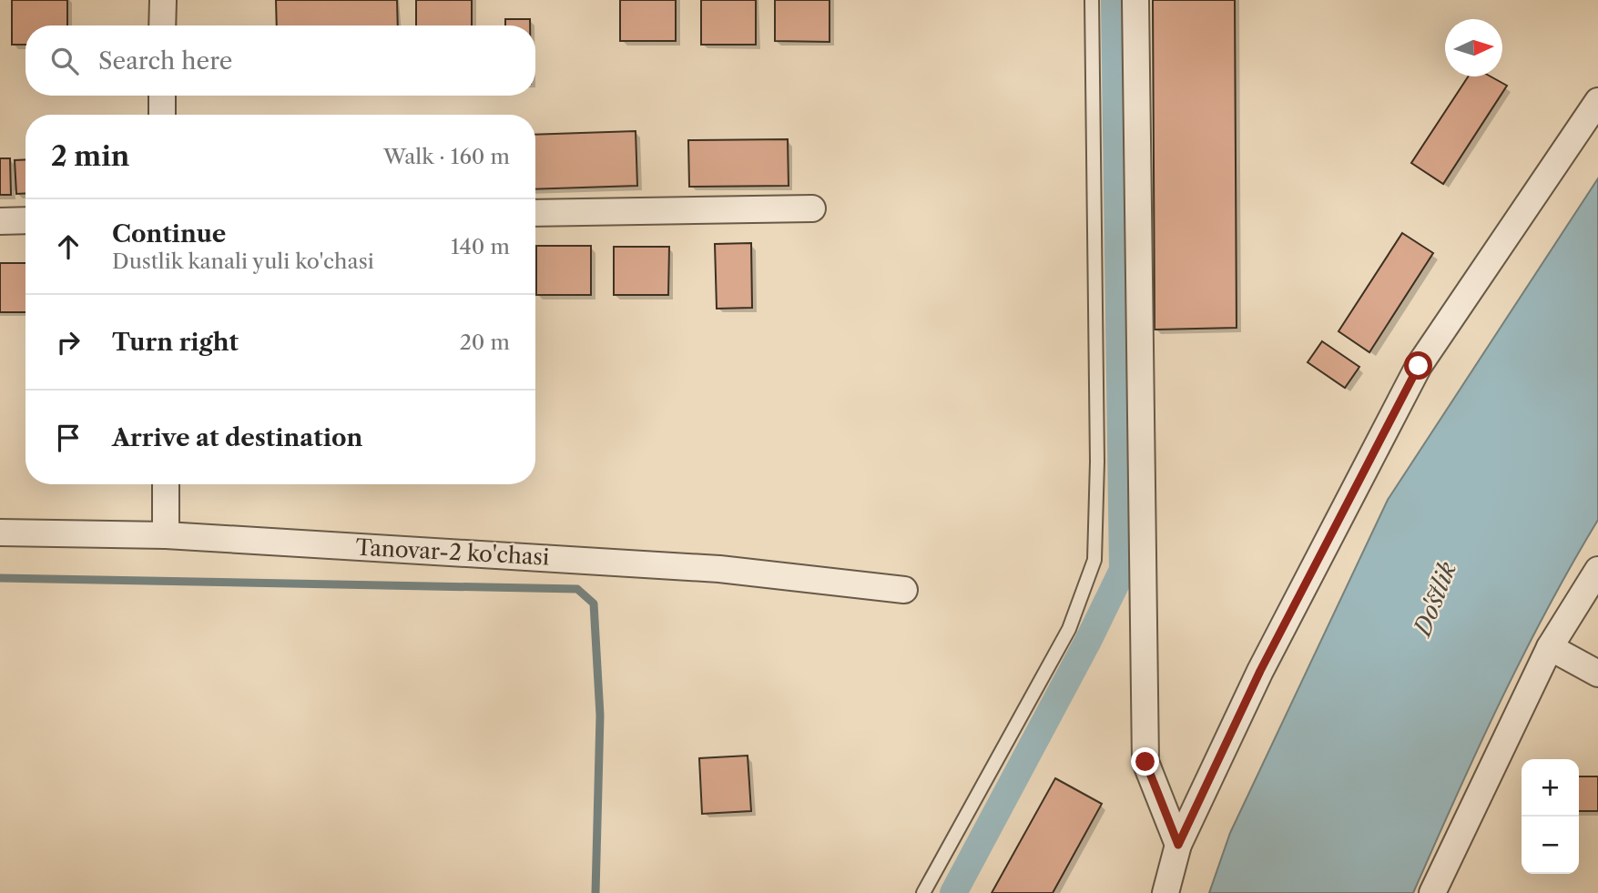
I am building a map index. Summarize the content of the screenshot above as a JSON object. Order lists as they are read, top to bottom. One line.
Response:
{"streets":{"street":["Tanovar-2 ko'chasi"]},"water":["Do'stlik"],"north":"right","page":{"search":"Search here","heading":["2 min","Walk · 160 m"],"list":[["Continue","Dustlik kanali yuli ko'chasi","140 m"],["Turn right","20 m"],"Arrive at destination"],"map_buttons":["+","−"]}}
